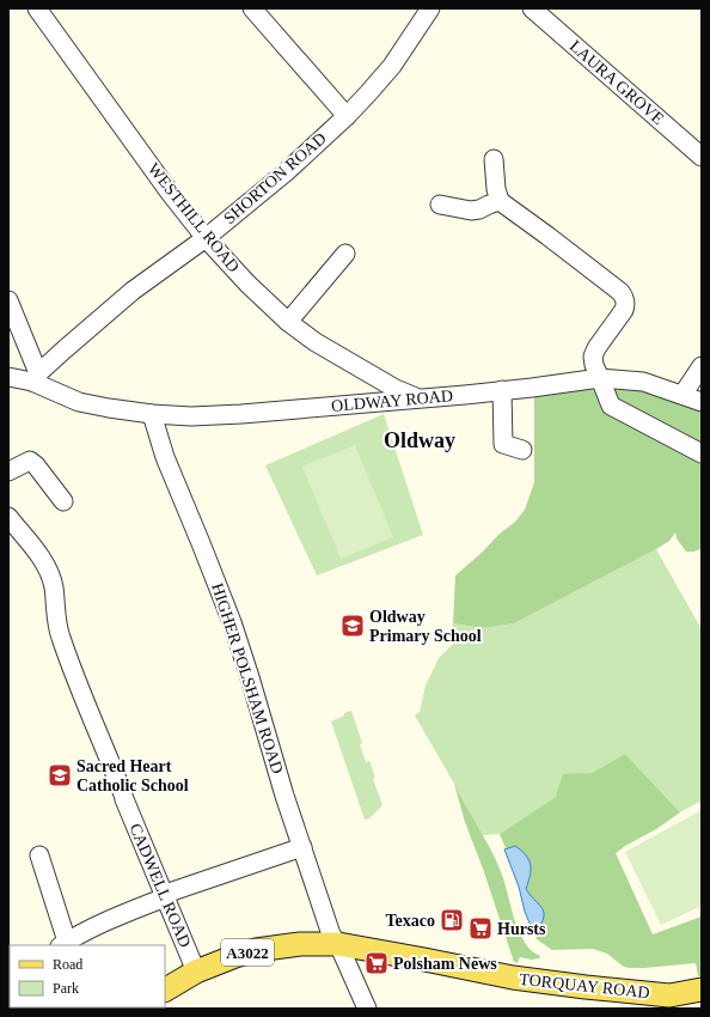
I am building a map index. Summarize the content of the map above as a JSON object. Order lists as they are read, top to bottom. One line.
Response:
{"streets":{"main road":["A3022","TORQUAY ROAD"],"street":["LAURA GROVE","SHORTON ROAD","WESTHILL ROAD","OLDWAY ROAD","HIGHER POLSHAM ROAD","CADWELL ROAD"]},"crossings":[["SHORTON ROAD","WESTHILL ROAD"],["SHORTON ROAD","OLDWAY ROAD"],["WESTHILL ROAD","OLDWAY ROAD"],["OLDWAY ROAD","HIGHER POLSHAM ROAD"],["HIGHER POLSHAM ROAD","TORQUAY ROAD"],["CADWELL ROAD","TORQUAY ROAD"]],"districts":["Oldway"],"places":{"school or university":["Oldway Primary School","Sacred Heart Catholic School"],"fuel station":["Texaco"],"supermarket":["Hursts","Polsham News"]},"legend":["Road","Park"]}
